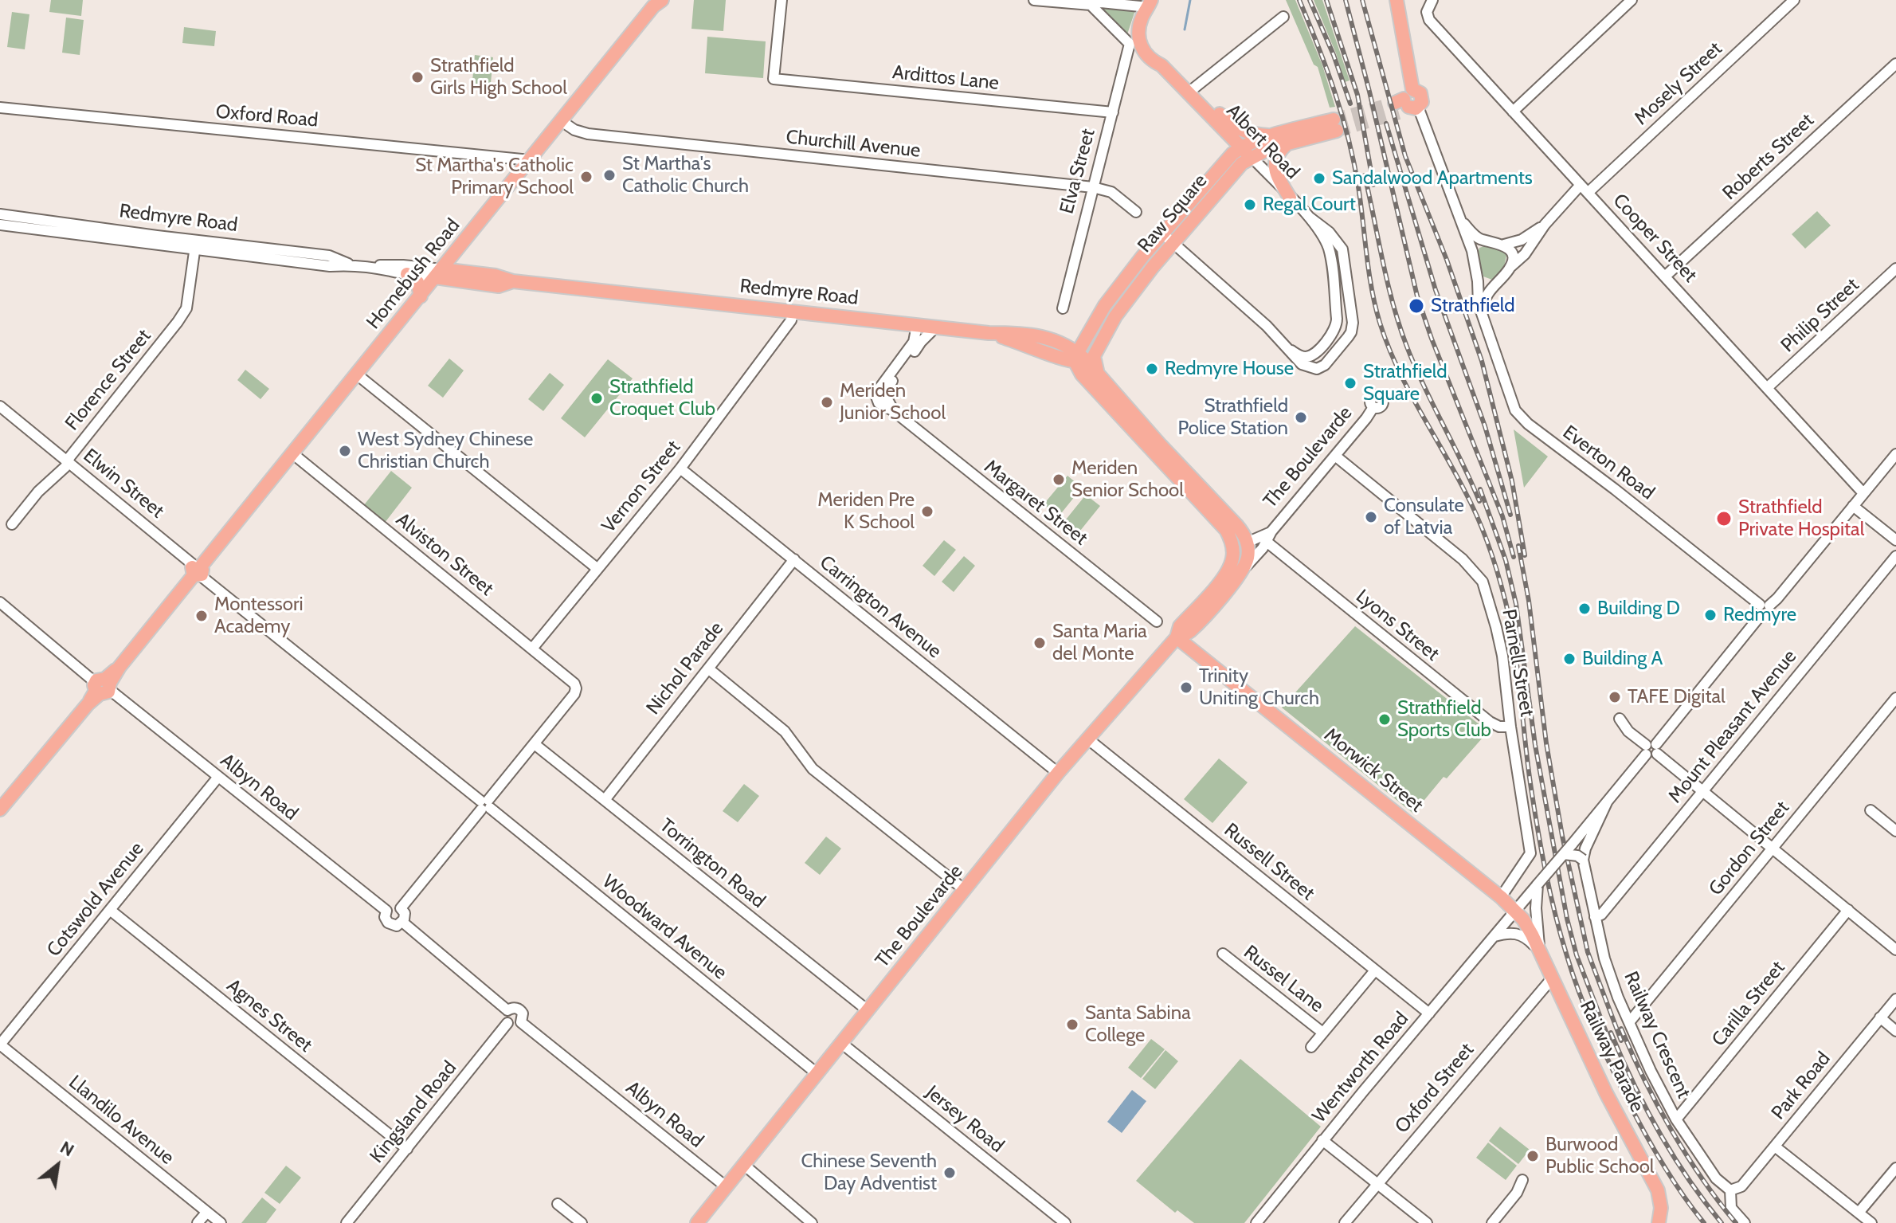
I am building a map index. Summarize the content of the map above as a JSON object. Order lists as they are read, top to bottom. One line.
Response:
{"streets":{"main road":["Albert Road","Raw Square","Redmyre Road","Homebush Road","The Boulevarde","Morwick Street","Railway Parade"],"street":["Ardittos Lane","Mosely Street","Oxford Road","Churchill Avenue","Roberts Street","Elva Street","Cooper Street","Philip Street","Florence Street","Everton Road","Elwin Street","Vernon Street","Margaret Street","Alviston Street","Carrington Avenue","Lyons Street","Parnell Street","Nichol Parade","Mount Pleasant Avenue","Albyn Road","Gordon Street","Russell Street","Torrington Road","Cotswold Avenue","Woodward Avenue","Russel Lane","Carilla Street","Agnes Street","Railway Crescent","Wentworth Road","Park Road","Oxford Street","Kingsland Road","Jersey Road","Llandilo Avenue"]},"crossings":[["Ardittos Lane","Elva Street"],["Mosely Street","Cooper Street"],["Mosely Street","Everton Road"],["Oxford Road","Homebush Road"],["Albert Road","Raw Square"],["Churchill Avenue","Elva Street"],["Churchill Avenue","Homebush Road"],["Roberts Street","Cooper Street"],["Raw Square","Redmyre Road"],["Redmyre Road","Homebush Road"],["Redmyre Road","Florence Street"],["Redmyre Road","The Boulevarde"],["Redmyre Road","Vernon Street"],["Redmyre Road","Margaret Street"],["Cooper Street","Philip Street"],["Cooper Street","Wentworth Road"],["Homebush Road","Elwin Street"],["Homebush Road","Alviston Street"],["Homebush Road","Albyn Road"],["Homebush Road","Woodward Avenue"],["Florence Street","Elwin Street"],["The Boulevarde","Carrington Avenue"],["The Boulevarde","Lyons Street"],["The Boulevarde","Parnell Street"],["The Boulevarde","Morwick Street"],["The Boulevarde","Albyn Road"],["The Boulevarde","Russell Street"],["The Boulevarde","Torrington Road"],["The Boulevarde","Woodward Avenue"],["The Boulevarde","Jersey Road"],["Everton Road","Wentworth Road"],["Elwin Street","Woodward Avenue"],["Vernon Street","Alviston Street"],["Vernon Street","Carrington Avenue"],["Alviston Street","Torrington Road"],["Carrington Avenue","Nichol Parade"],["Lyons Street","Parnell Street"],["Parnell Street","Morwick Street"],["Nichol Parade","Torrington Road"],["Mount Pleasant Avenue","Railway Crescent"],["Morwick Street","Railway Parade"],["Morwick Street","Wentworth Road"],["Albyn Road","Cotswold Avenue"],["Albyn Road","Kingsland Road"],["Gordon Street","Railway Crescent"],["Russell Street","Russel Lane"],["Russell Street","Wentworth Road"],["Cotswold Avenue","Agnes Street"],["Cotswold Avenue","Llandilo Avenue"],["Carilla Street","Railway Crescent"],["Agnes Street","Kingsland Road"],["Railway Crescent","Park Road"],["Railway Parade","Wentworth Road"],["Railway Parade","Oxford Street"]],"places":["Strathfield Girls High School","St Martha's Catholic Church","St Martha's Catholic Primary School","Sandalwood Apartments","Regal Court","Strathfield","Redmyre House","Strathfield Square","Strathfield Croquet Club","Meriden Junior School","Strathfield Police Station","West Sydney Chinese Christian Church","Meriden Senior School","Meriden Pre K School","Consulate of Latvia","Strathfield Private Hospital","Building D","Redmyre","Montessori Academy","Santa Maria del Monte","Building A","Trinity Uniting Church","TAFE Digital","Strathfield Sports Club","Santa Sabina College","Burwood Public School","Chinese Seventh Day Adventist"],"north":"top right"}
